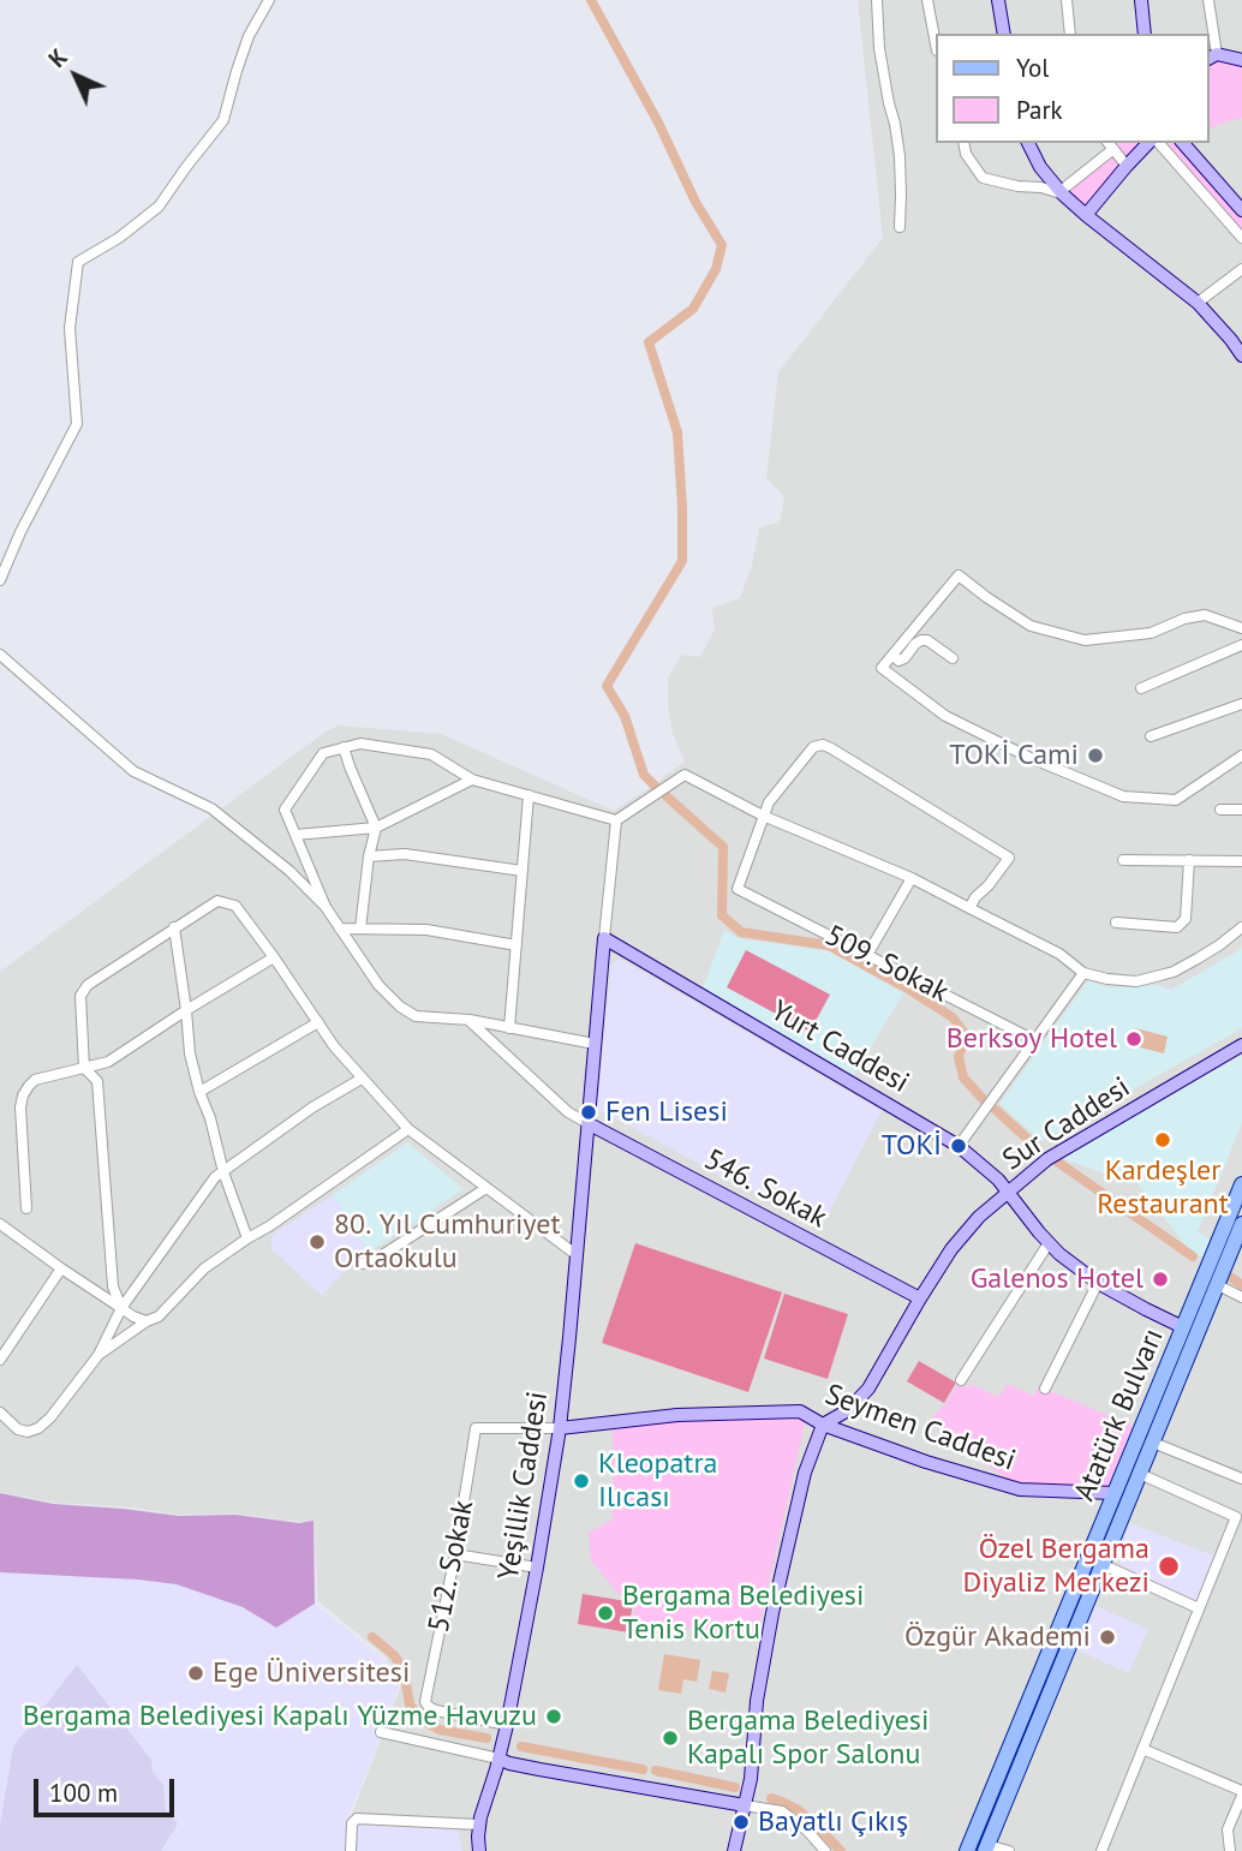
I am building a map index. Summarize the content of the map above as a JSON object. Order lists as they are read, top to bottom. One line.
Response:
{"streets":{"main road":["Yurt Caddesi","Sur Caddesi","546. Sokak","Atatürk Bulvarı","Seymen Caddesi","Yeşillik Caddesi"],"street":["509. Sokak","512. Sokak"]},"crossings":[["Yurt Caddesi","Sur Caddesi"],["Yurt Caddesi","Atatürk Bulvarı"],["Sur Caddesi","546. Sokak"],["Sur Caddesi","Seymen Caddesi"],["546. Sokak","Yeşillik Caddesi"],["Atatürk Bulvarı","Seymen Caddesi"],["Seymen Caddesi","Yeşillik Caddesi"],["Seymen Caddesi","512. Sokak"],["Yeşillik Caddesi","512. Sokak"]],"places":["TOKİ Cami","Berksoy Hotel","Fen Lisesi","Kardeşler Restaurant","TOKİ","80. Yıl Cumhuriyet Ortaokulu","Galenos Hotel","Kleopatra Ilıcası","Özel Bergama Diyaliz Merkezi","Bergama Belediyesi Tenis Kortu","Özgür Akademi","Ege Üniversitesi","Bergama Belediyesi Kapalı Yüzme Havuzu","Bergama Belediyesi Kapalı Spor Salonu","Bayatlı Çıkış"],"legend":["Yol","Park"],"scale_bar":"100 m","north":"top left"}
